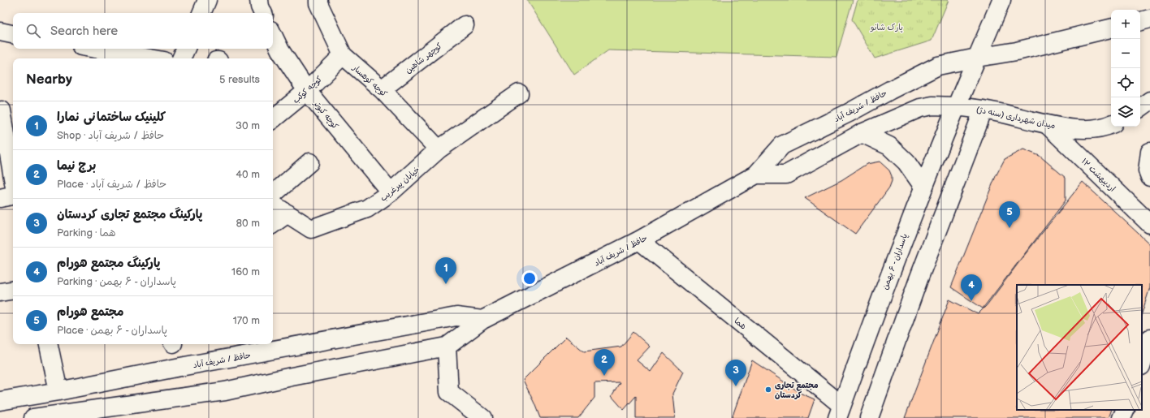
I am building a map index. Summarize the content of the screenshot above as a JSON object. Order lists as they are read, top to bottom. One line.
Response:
{"streets":{"street":["کوچهر شاهین","کوچه کوهسار","کوچه کوکب","حافظ / شریف آباد","کوچه کبوتر","میدان شهرداری (سنه دژ)","۱۲ اردیبهشت","خیابان پیرغریب","پاسداران - ۶ بهمن","هما"]},"crossings":[["کوچهر شاهین","کوچه کوهسار"],["کوچه کوهسار","کوچه کوکب"],["کوچه کوهسار","خیابان پیرغریب"],["کوچه کوکب","کوچه کبوتر"],["حافظ / شریف آباد","میدان شهرداری (سنه دژ)"],["حافظ / شریف آباد","پاسداران - ۶ بهمن"],["حافظ / شریف آباد","هما"],["کوچه کبوتر","خیابان پیرغریب"],["میدان شهرداری (سنه دژ)","۱۲ اردیبهشت"],["میدان شهرداری (سنه دژ)","پاسداران - ۶ بهمن"],["پاسداران - ۶ بهمن","هما"]],"parks":["پارک شانو"],"places":["مجتمع تجاری کردستان"],"page":{"map_buttons":["+","−"],"search":"Search here","heading":["Nearby","5 results"],"list":[{"mark":"1","name":"کلینیک ساختمانی نمارا","note":"Shop · حافظ / شریف آباد","value":"30 m"},{"mark":"2","name":"برج نیما","note":"Place · حافظ / شریف آباد","value":"40 m"},{"mark":"3","name":"پارکینگ مجتمع تجاری کردستان","note":"Parking · هما","value":"80 m"},{"mark":"4","name":"پارکینگ مجتمع هورام","note":"Parking · پاسداران - ۶ بهمن","value":"160 m"},{"mark":"5","name":"مجتمع هورام","note":"Place · پاسداران - ۶ بهمن","value":"170 m"}],"pins":["5","1","4","2","3"]}}
